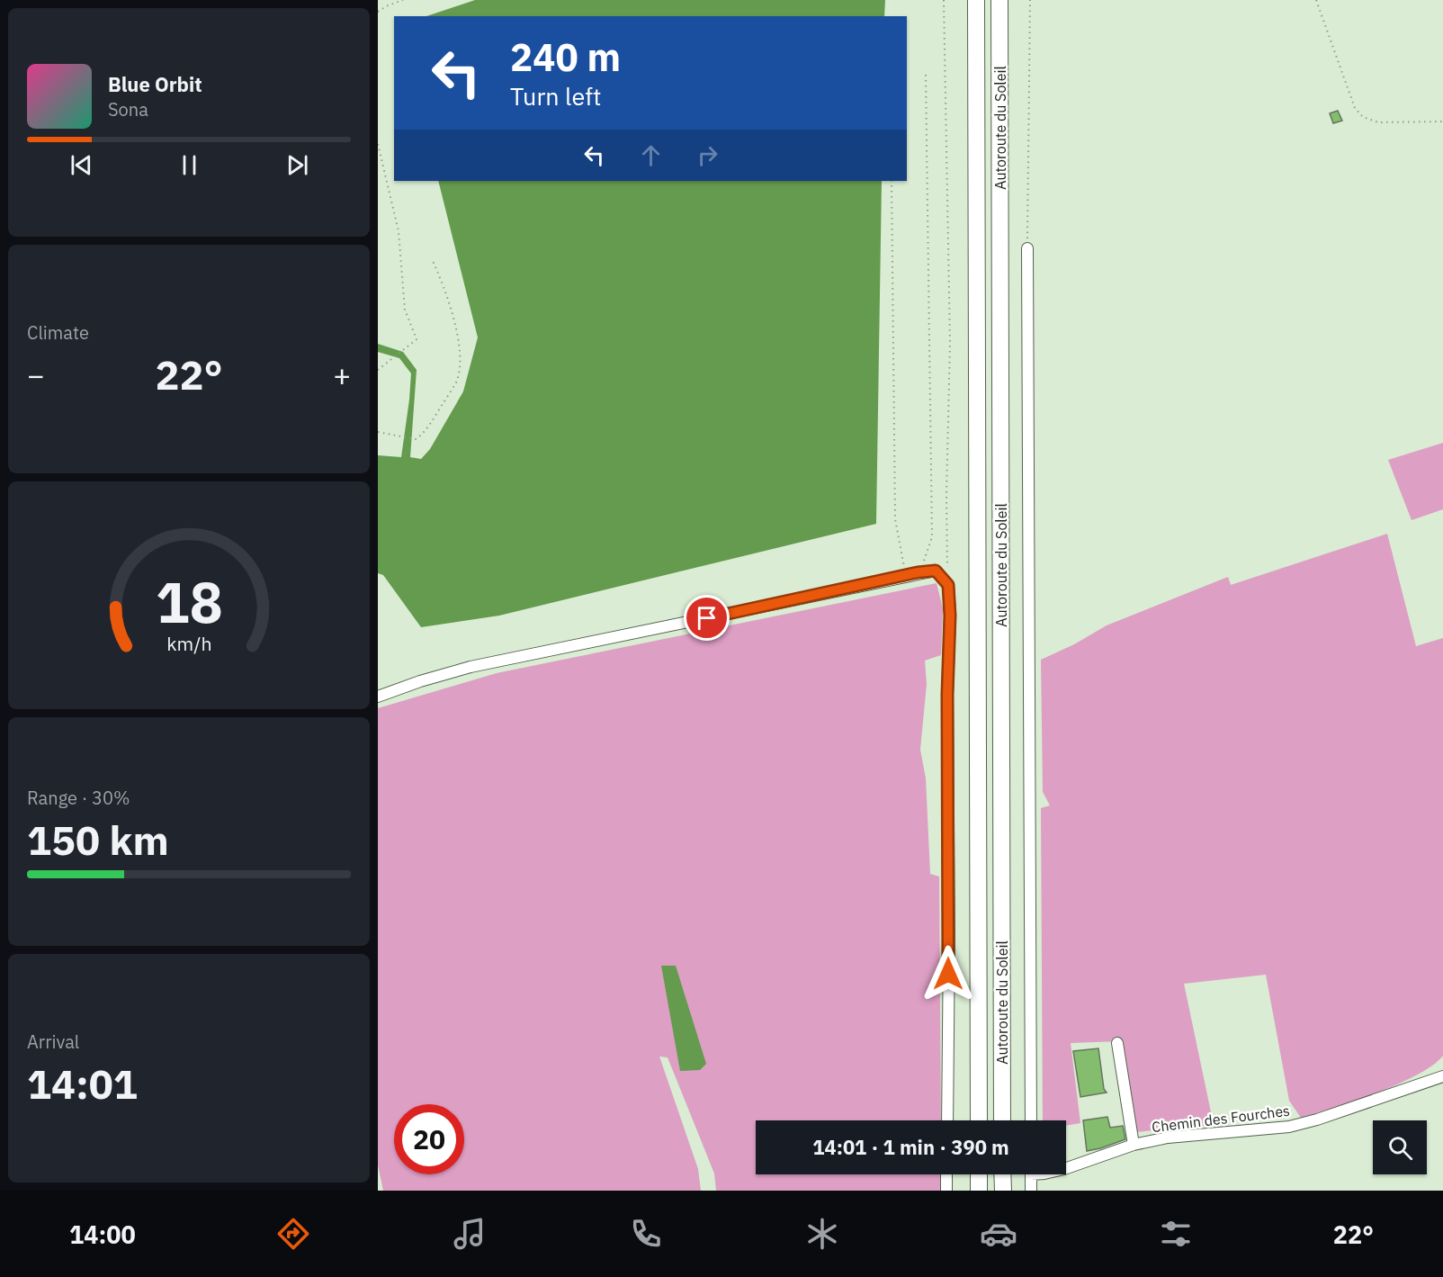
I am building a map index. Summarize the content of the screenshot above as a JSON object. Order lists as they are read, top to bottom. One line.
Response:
{"streets":{"highway":["Autoroute du Soleil"],"street":["Chemin des Fourches"]},"page":{"turn":["240 m","Turn left"],"song":["Blue Orbit","Sona"],"tile":["Climate",["Range · 30%","150 km"],["Arrival","14:01"]],"heat":["−","22°","+"],"limit":"20","trip":"14:01 · 1 min · 390 m","tabs":["14:00","22°"],"gauge":["18","km/h"]}}
